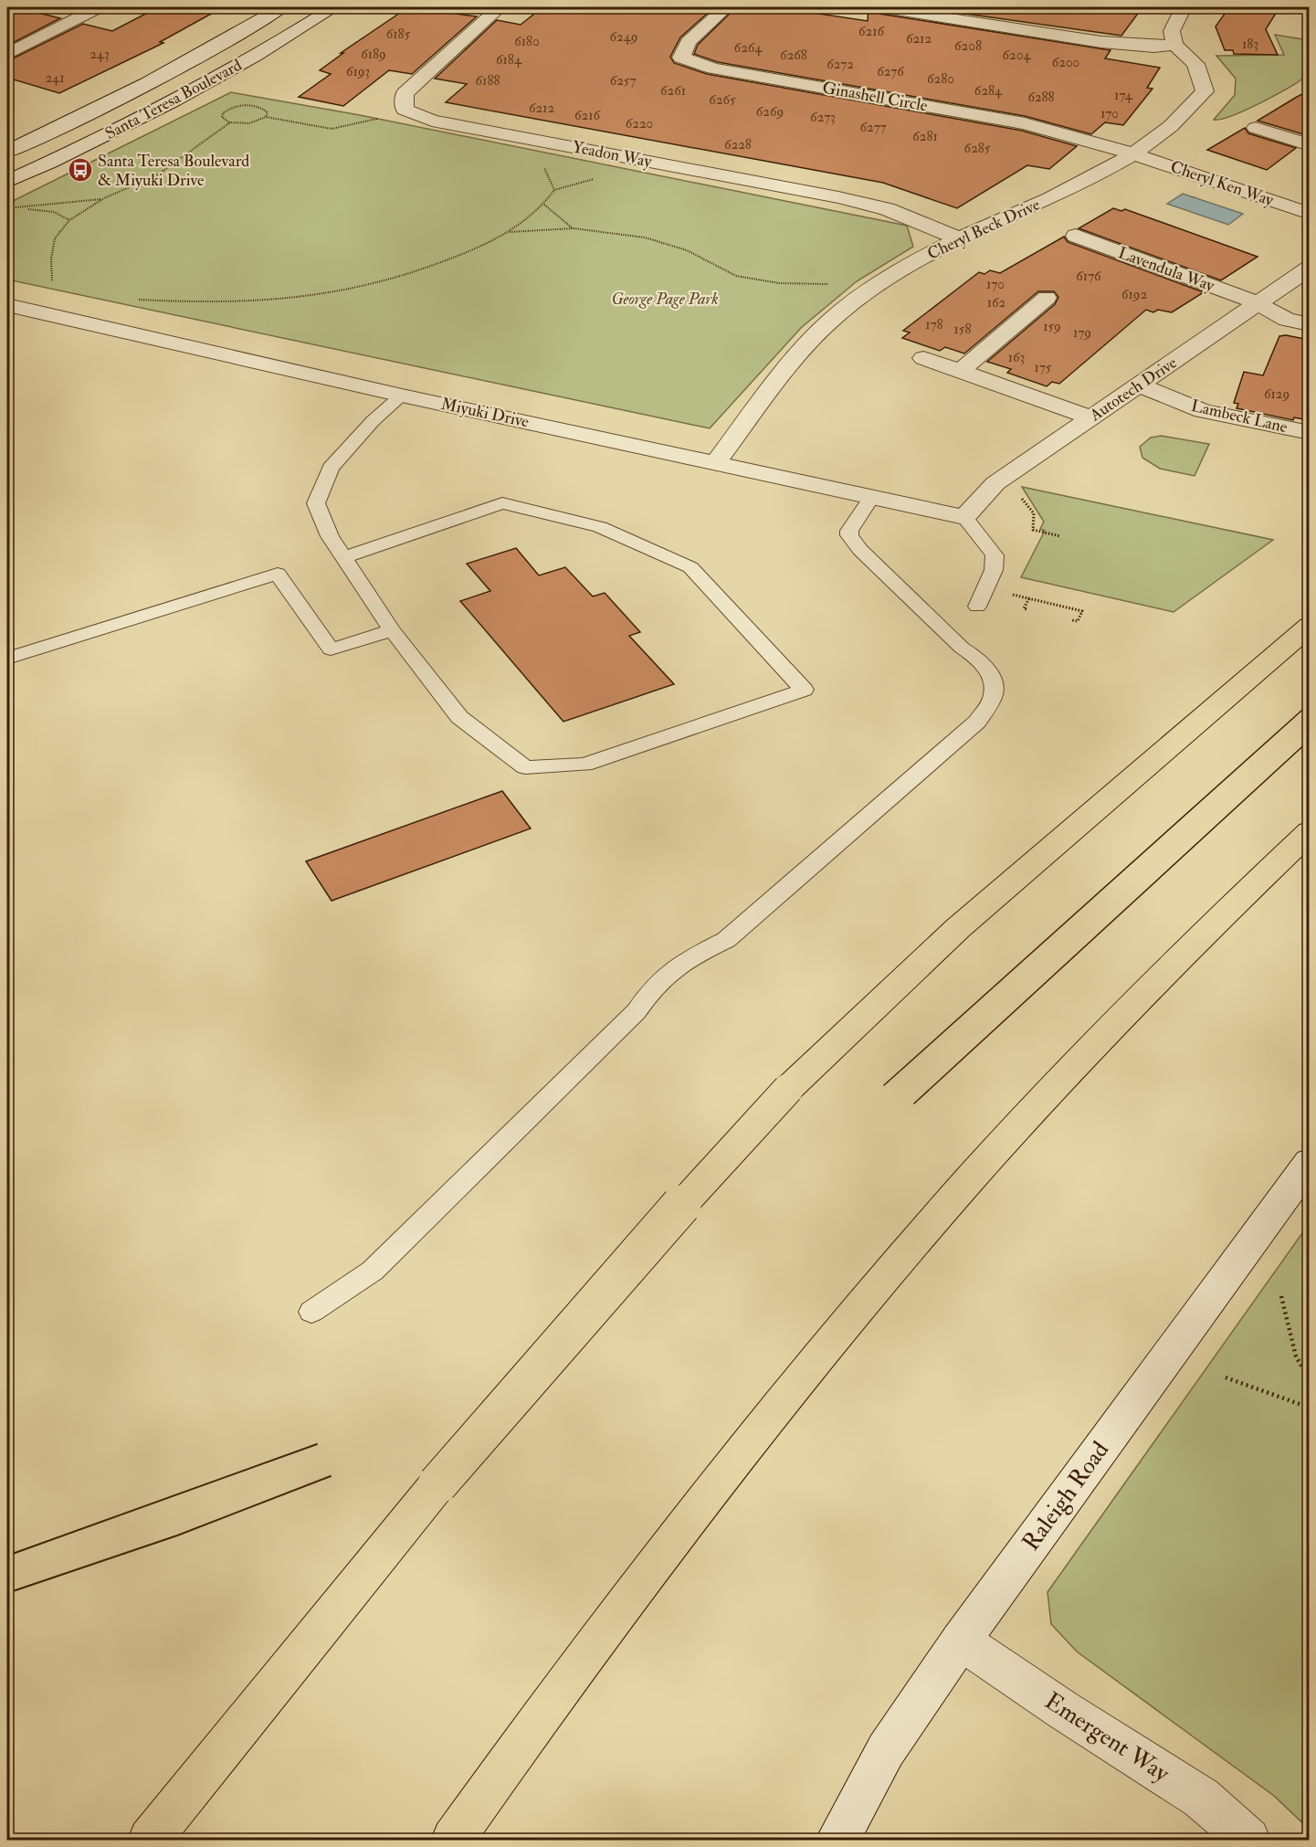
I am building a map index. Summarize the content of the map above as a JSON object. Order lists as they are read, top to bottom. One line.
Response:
{"streets":{"street":["Ginashell Circle","Santa Teresa Boulevard","Yeadon Way","Cheryl Ken Way","Cheryl Beck Drive","Lavendula Way","Autotech Drive","Miyuki Drive","Lambeck Lane","Raleigh Road","Emergent Way"]},"crossings":[["Ginashell Circle","Cheryl Ken Way"],["Ginashell Circle","Cheryl Beck Drive"],["Yeadon Way","Cheryl Beck Drive"],["Cheryl Ken Way","Cheryl Beck Drive"],["Cheryl Beck Drive","Miyuki Drive"],["Lavendula Way","Autotech Drive"],["Autotech Drive","Miyuki Drive"],["Autotech Drive","Lambeck Lane"],["Raleigh Road","Emergent Way"]],"parks":["George Page Park"],"places":{"bus stop":["Santa Teresa Boulevard & Miyuki Drive"]},"house_numbers":["6216","6185","6249","6212","6180","183","6208","6264","243","6189","6268","6204","6184","6200","6272","6193","6276","241","6280","6188","6257","6261","6284","174","6288","6265","6212","6269","170","6216","6273","6220","6277","6281","6228","6285","6176","170","6192","162","178","159","158","179","163","175","6129"]}
